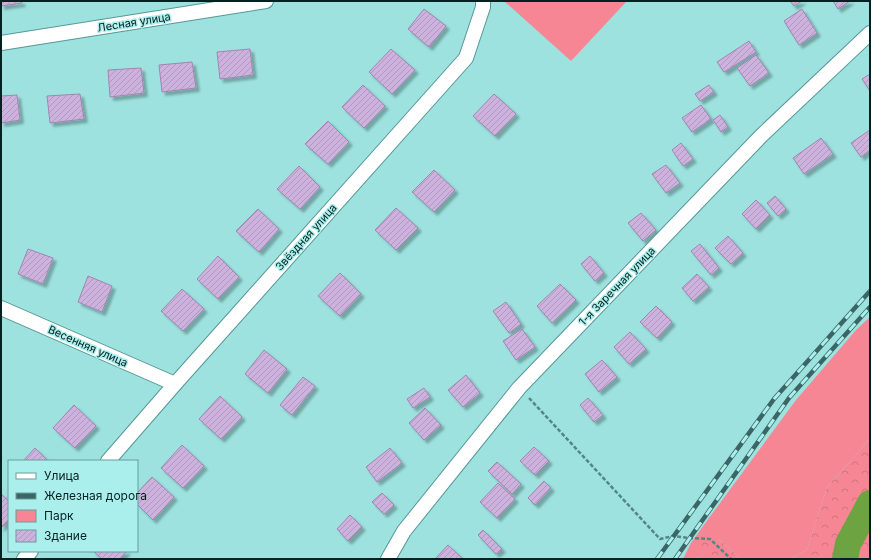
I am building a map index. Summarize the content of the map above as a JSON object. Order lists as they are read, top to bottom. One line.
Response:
{"streets":{"street":["Лесная улица","Звёздная улица","1-я Заречная улица","Весенняя улица"]},"crossings":[["Звёздная улица","Весенняя улица"]],"legend":["Улица","Железная дорога","Парк","Здание"]}
